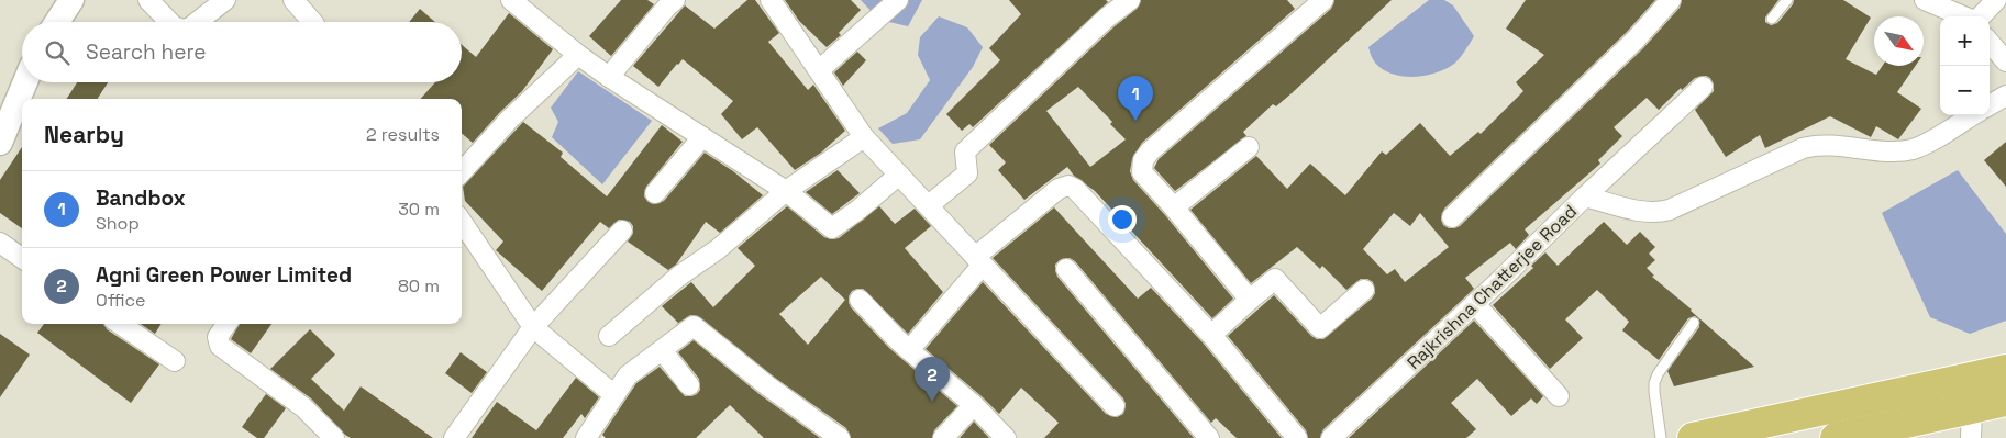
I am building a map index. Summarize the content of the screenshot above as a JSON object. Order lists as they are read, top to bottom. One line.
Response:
{"streets":{"street":["Rajkrishna Chatterjee Road"]},"north":"bottom right","page":{"map_buttons":["+","−"],"search":"Search here","pins":["1","2"],"heading":["Nearby","2 results"],"list":[{"mark":"1","name":"Bandbox","note":"Shop","value":"30 m"},{"mark":"2","name":"Agni Green Power Limited","note":"Office","value":"80 m"}]}}
